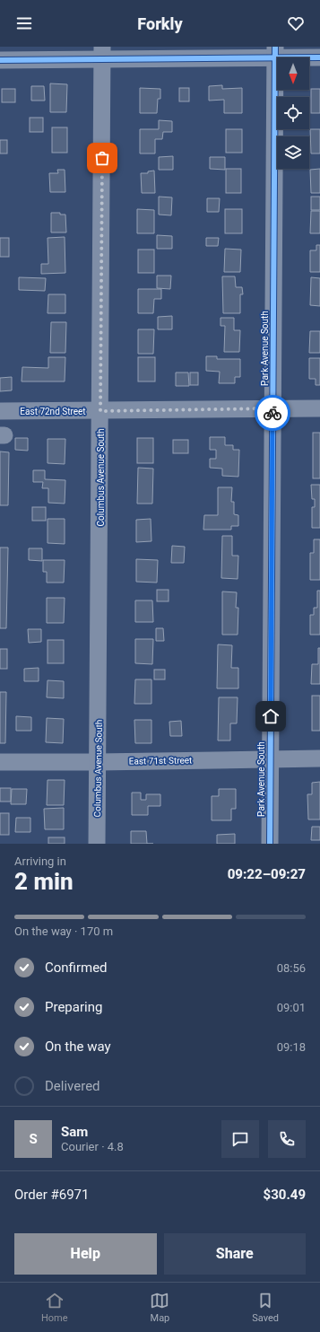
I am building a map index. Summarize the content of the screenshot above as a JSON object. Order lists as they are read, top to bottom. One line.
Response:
{"streets":{"street":["Park Avenue South","East 72nd Street","Columbus Avenue South","East 71st Street"]},"crossings":[["Park Avenue South","East 72nd Street"],["Park Avenue South","East 71st Street"],["East 72nd Street","Columbus Avenue South"],["Columbus Avenue South","East 71st Street"]],"north":"bottom","page":{"header":"Forkly","heading":["2 min","Arriving in","09:22–09:27"],"panel":["Sam","Courier · 4.8","Order #6971","$30.49"],"bar":"On the way · 170 m","list":[["Confirmed","08:56"],["Preparing","09:01"],["On the way","09:18"],"Delivered"],"round":"S","buttons":["Help","Share"],"tabs":["Home","Map","Saved"]}}
